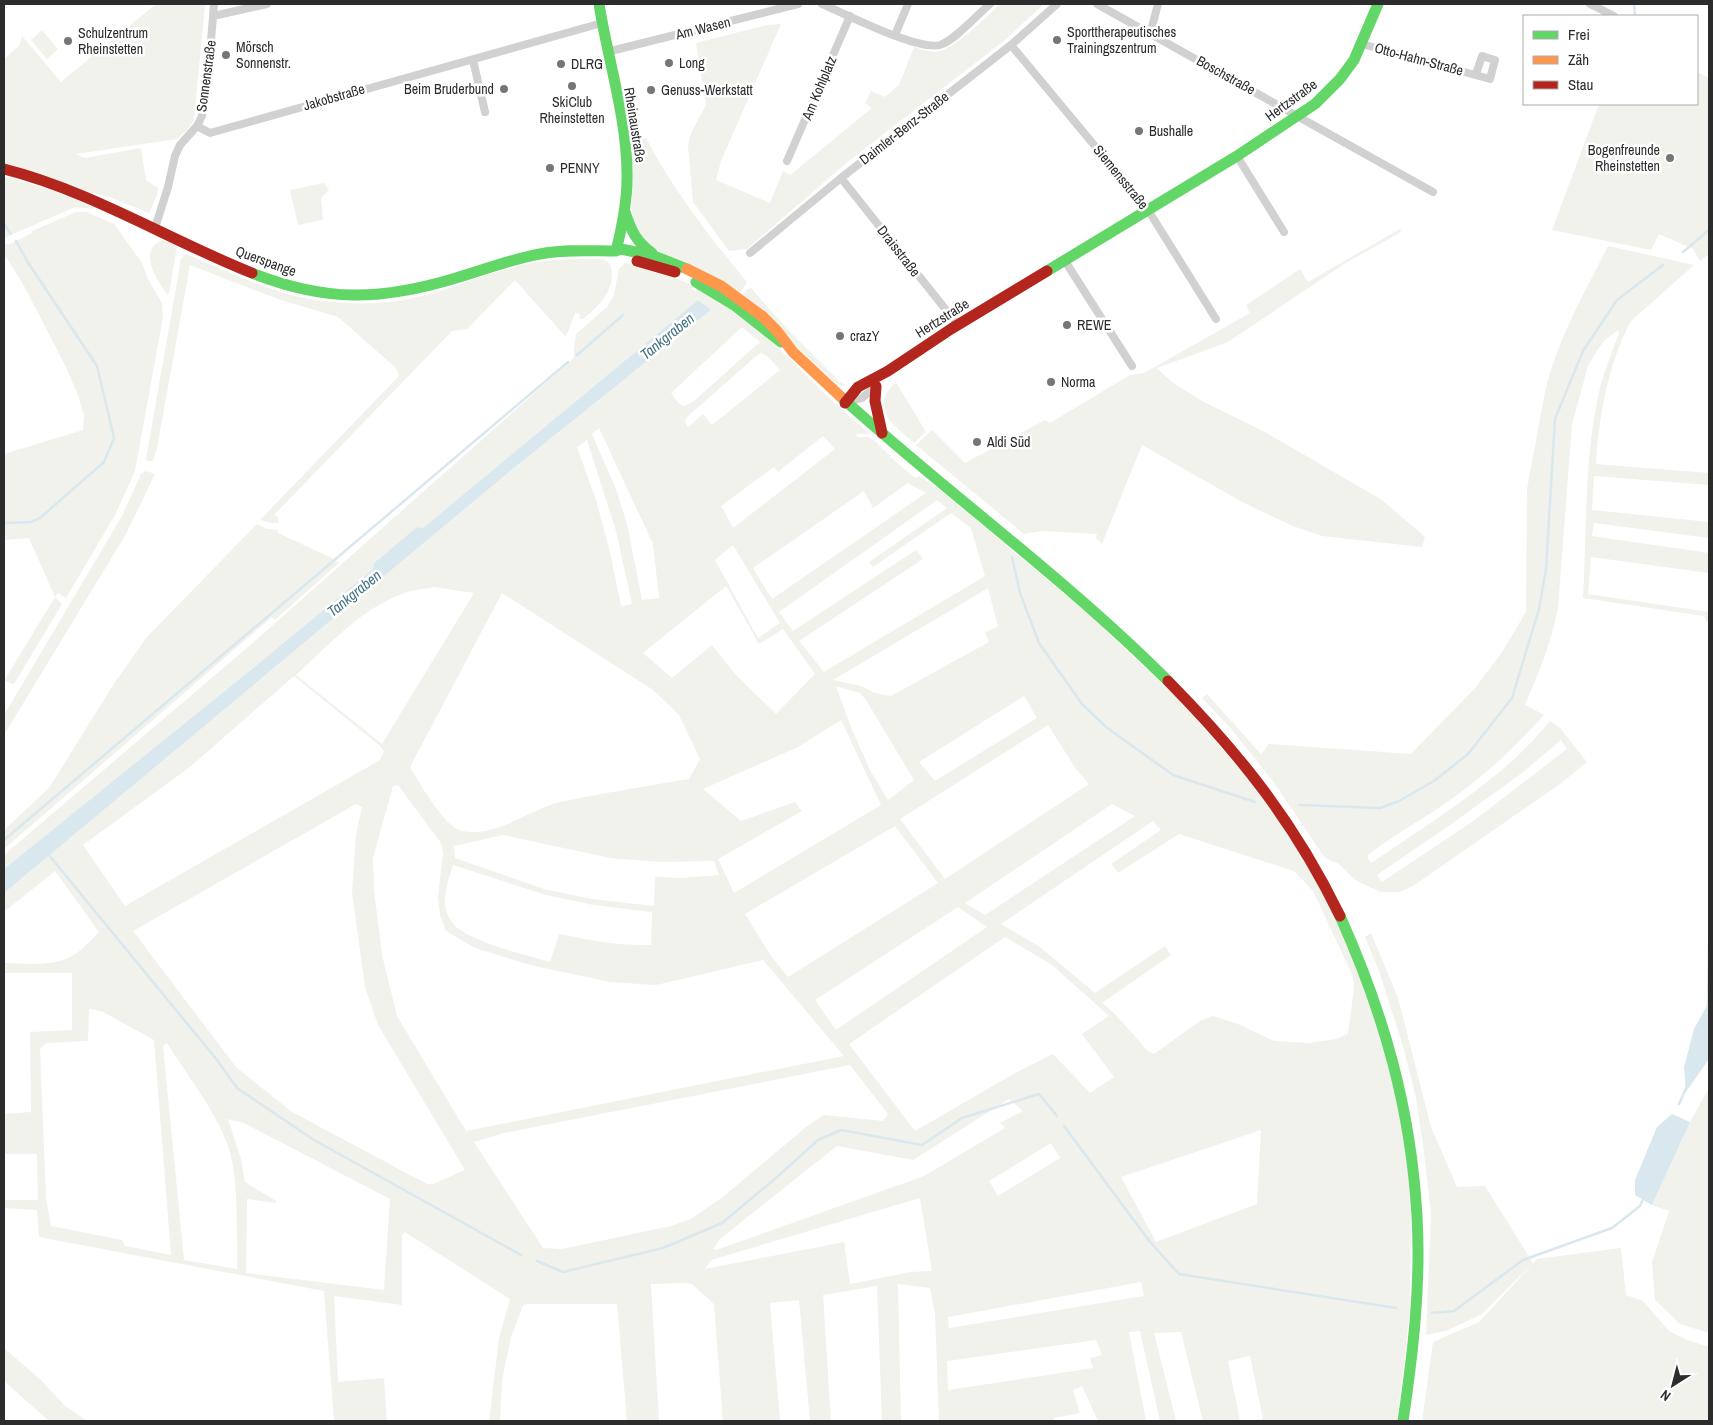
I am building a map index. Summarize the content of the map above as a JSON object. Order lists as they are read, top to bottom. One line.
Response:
{"streets":{"main road":["Hertzstraße","Rheinaustraße","Querspange"],"street":["Am Wasen","Otto-Hahn-Straße","Boschstraße","Sonnenstraße","Am Kohlplatz","Jakobstraße","Daimler-Benz-Straße","Siemensstraße","Draisstraße"]},"crossings":[["Am Wasen","Rheinaustraße"],["Otto-Hahn-Straße","Hertzstraße"],["Boschstraße","Hertzstraße"],["Sonnenstraße","Jakobstraße"],["Sonnenstraße","Querspange"],["Jakobstraße","Rheinaustraße"],["Hertzstraße","Siemensstraße"],["Hertzstraße","Draisstraße"],["Rheinaustraße","Querspange"],["Daimler-Benz-Straße","Siemensstraße"],["Daimler-Benz-Straße","Draisstraße"]],"water":["Tankgraben"],"places":["Sporttherapeutisches Trainingszentrum","Schulzentrum Rheinstetten","Mörsch Sonnenstr.","Long","DLRG","SkiClub Rheinstetten","Beim Bruderbund","Genuss-Werkstatt","Bushalle","Bogenfreunde Rheinstetten","PENNY","REWE","crazY","Norma","Aldi Süd"],"legend":["Frei","Zäh","Stau"],"north":"bottom left"}
